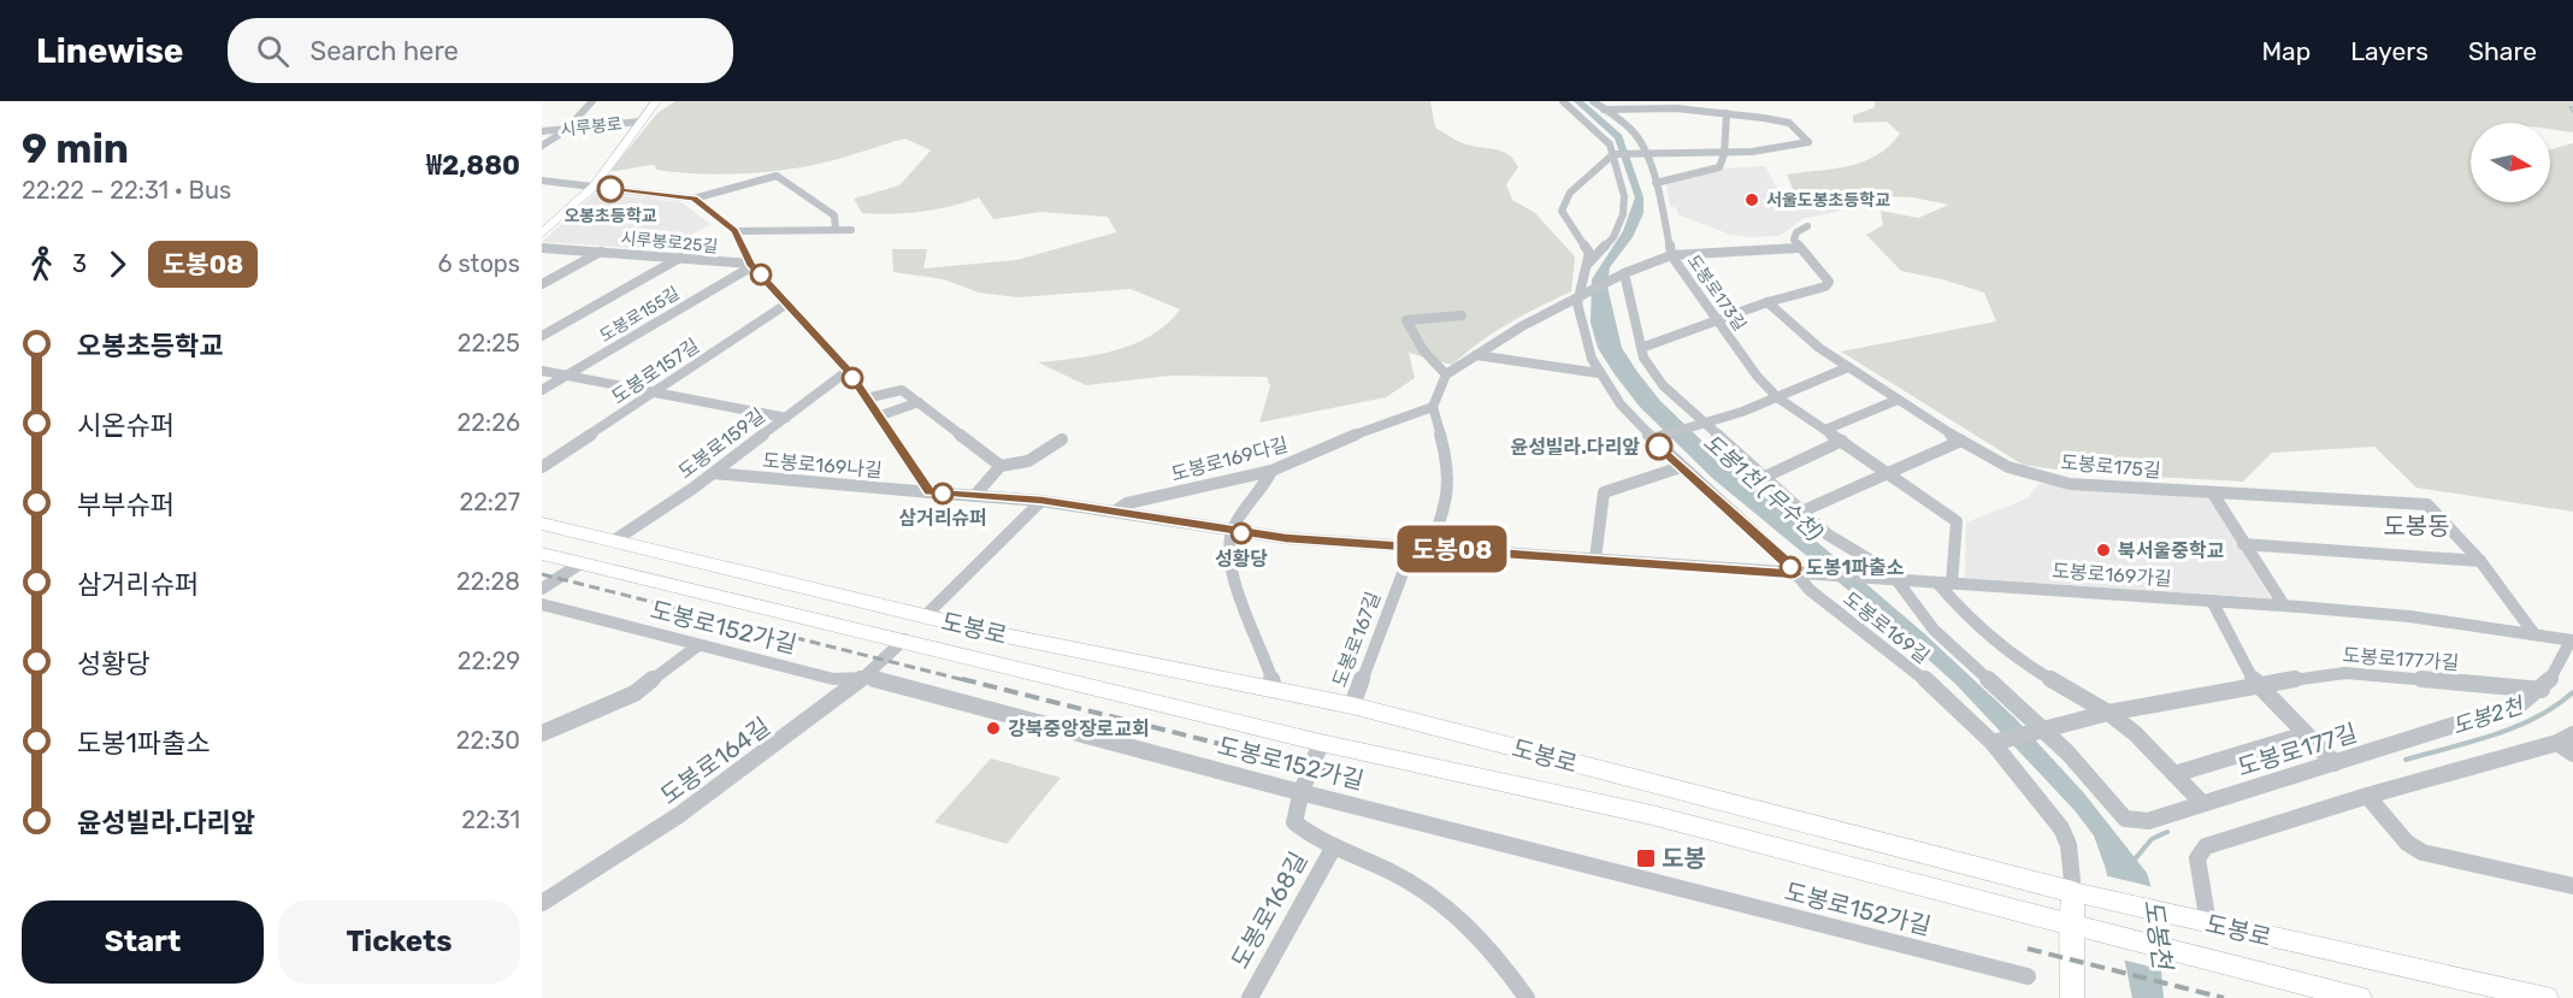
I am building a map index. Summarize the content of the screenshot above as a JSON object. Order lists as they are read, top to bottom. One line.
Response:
{"streets":{"main road":["도봉로"],"street":["시루봉로","시루봉로25길","도봉로173길","도봉로155길","도봉로157길","도봉로159길","도봉로169다길","도봉로169나길","도봉로175길","도봉로169가길","도봉로152가길","도봉로169길","도봉로167길","도봉로177가길","도봉로177길","도봉로164길","도봉로168길"]},"crossings":[["시루봉로25길","도봉로155길"],["시루봉로25길","도봉로169나길"],["도봉로173길","도봉로169가길"],["도봉로155길","도봉로169나길"],["도봉로157길","도봉로169나길"],["도봉로159길","도봉로169나길"],["도봉로159길","도봉로"],["도봉로169다길","도봉로169나길"],["도봉로169나길","도봉로169가길"],["도봉로169나길","도봉로169길"],["도봉로169나길","도봉로167길"],["도봉로175길","도봉로169가길"],["도봉로152가길","도봉로164길"],["도봉로152가길","도봉로168길"],["도봉로169길","도봉로"],["도봉로169길","도봉로177가길"],["도봉로","도봉로167길"],["도봉로","도봉로164길"],["도봉로","도봉로168길"],["도봉로177가길","도봉로177길"]],"districts":["도봉동"],"water":["도봉1천 (무수천)","도봉2천","도봉천"],"places":{"other":["오봉초등학교","서울도봉초등학교","윤성빌라.다리앞","삼거리슈퍼","성황당","북서울중학교","도봉1파출소","강북중앙장로교회"],"transit":["도봉"]},"lines":["bus line 도봉08"],"north":"right","page":{"header":"Linewise","search":"Search here","nav":["Map","Layers","Share"],"heading":["9 min","22:22 – 22:31 · Bus","₩2,880"],"on_map":"도봉08","legs":["3","도봉08","6 stops"],"list":[{"name":"오봉초등학교","value":"22:25"},{"name":"시온슈퍼","value":"22:26"},{"name":"부부슈퍼","value":"22:27"},{"name":"삼거리슈퍼","value":"22:28"},{"name":"성황당","value":"22:29"},{"name":"도봉1파출소","value":"22:30"},{"name":"윤성빌라.다리앞","value":"22:31"}],"buttons":["Start","Tickets"]}}
